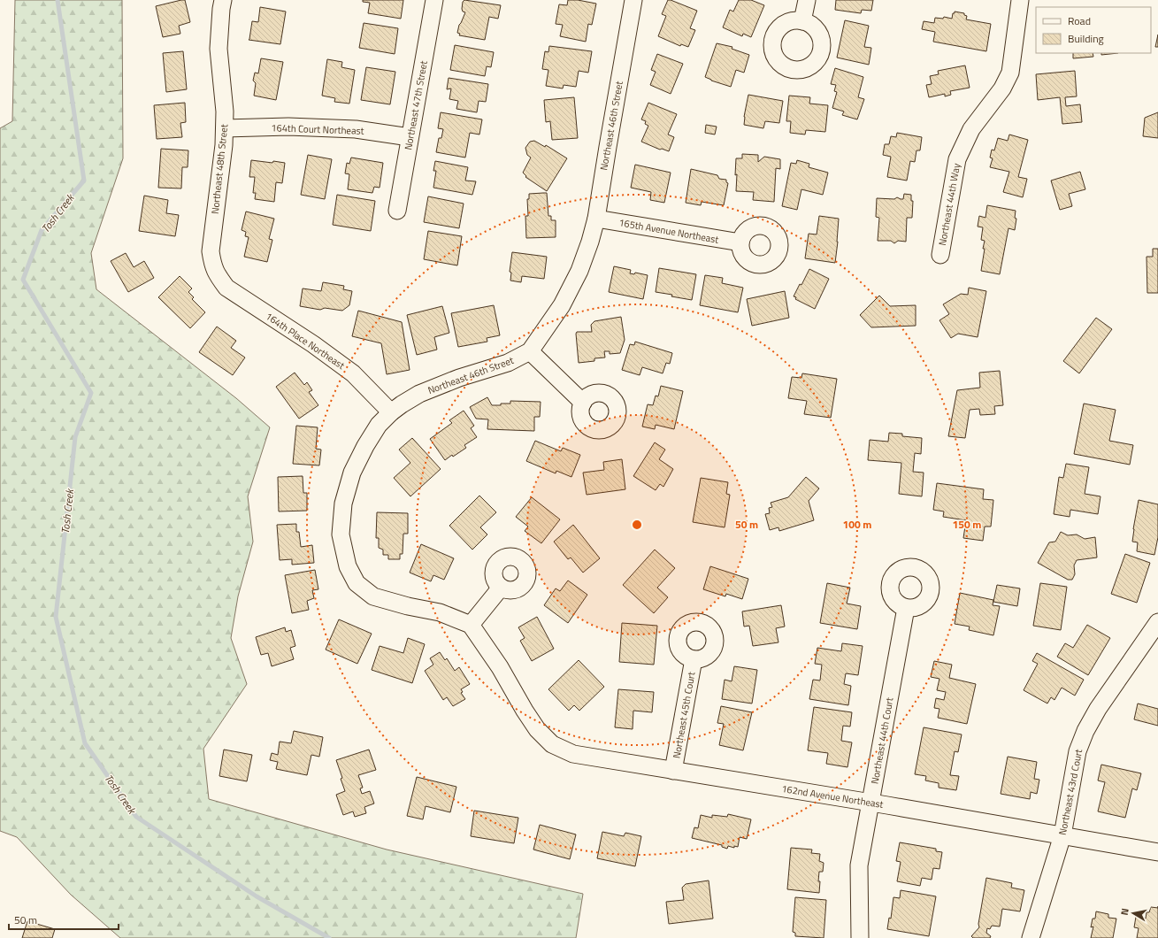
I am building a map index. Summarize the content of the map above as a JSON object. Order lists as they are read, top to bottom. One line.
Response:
{"streets":{"street":["Northeast 47th Street","Northeast 46th Street","164th Court Northeast","Northeast 48th Street","Northeast 44th Way","165th Avenue Northeast","164th Place Northeast","Northeast 45th Court","Northeast 44th Court","Northeast 43rd Court","162nd Avenue Northeast"]},"crossings":[["Northeast 47th Street","164th Court Northeast"],["Northeast 46th Street","165th Avenue Northeast"],["Northeast 46th Street","164th Place Northeast"],["Northeast 46th Street","162nd Avenue Northeast"],["164th Court Northeast","Northeast 48th Street"],["Northeast 48th Street","164th Place Northeast"],["Northeast 45th Court","162nd Avenue Northeast"],["Northeast 44th Court","162nd Avenue Northeast"],["Northeast 43rd Court","162nd Avenue Northeast"]],"water":["Tosh Creek"],"legend":["Road","Building"],"scale_bar":"50 m","north":"left","rings":["50 m","100 m","150 m"]}
